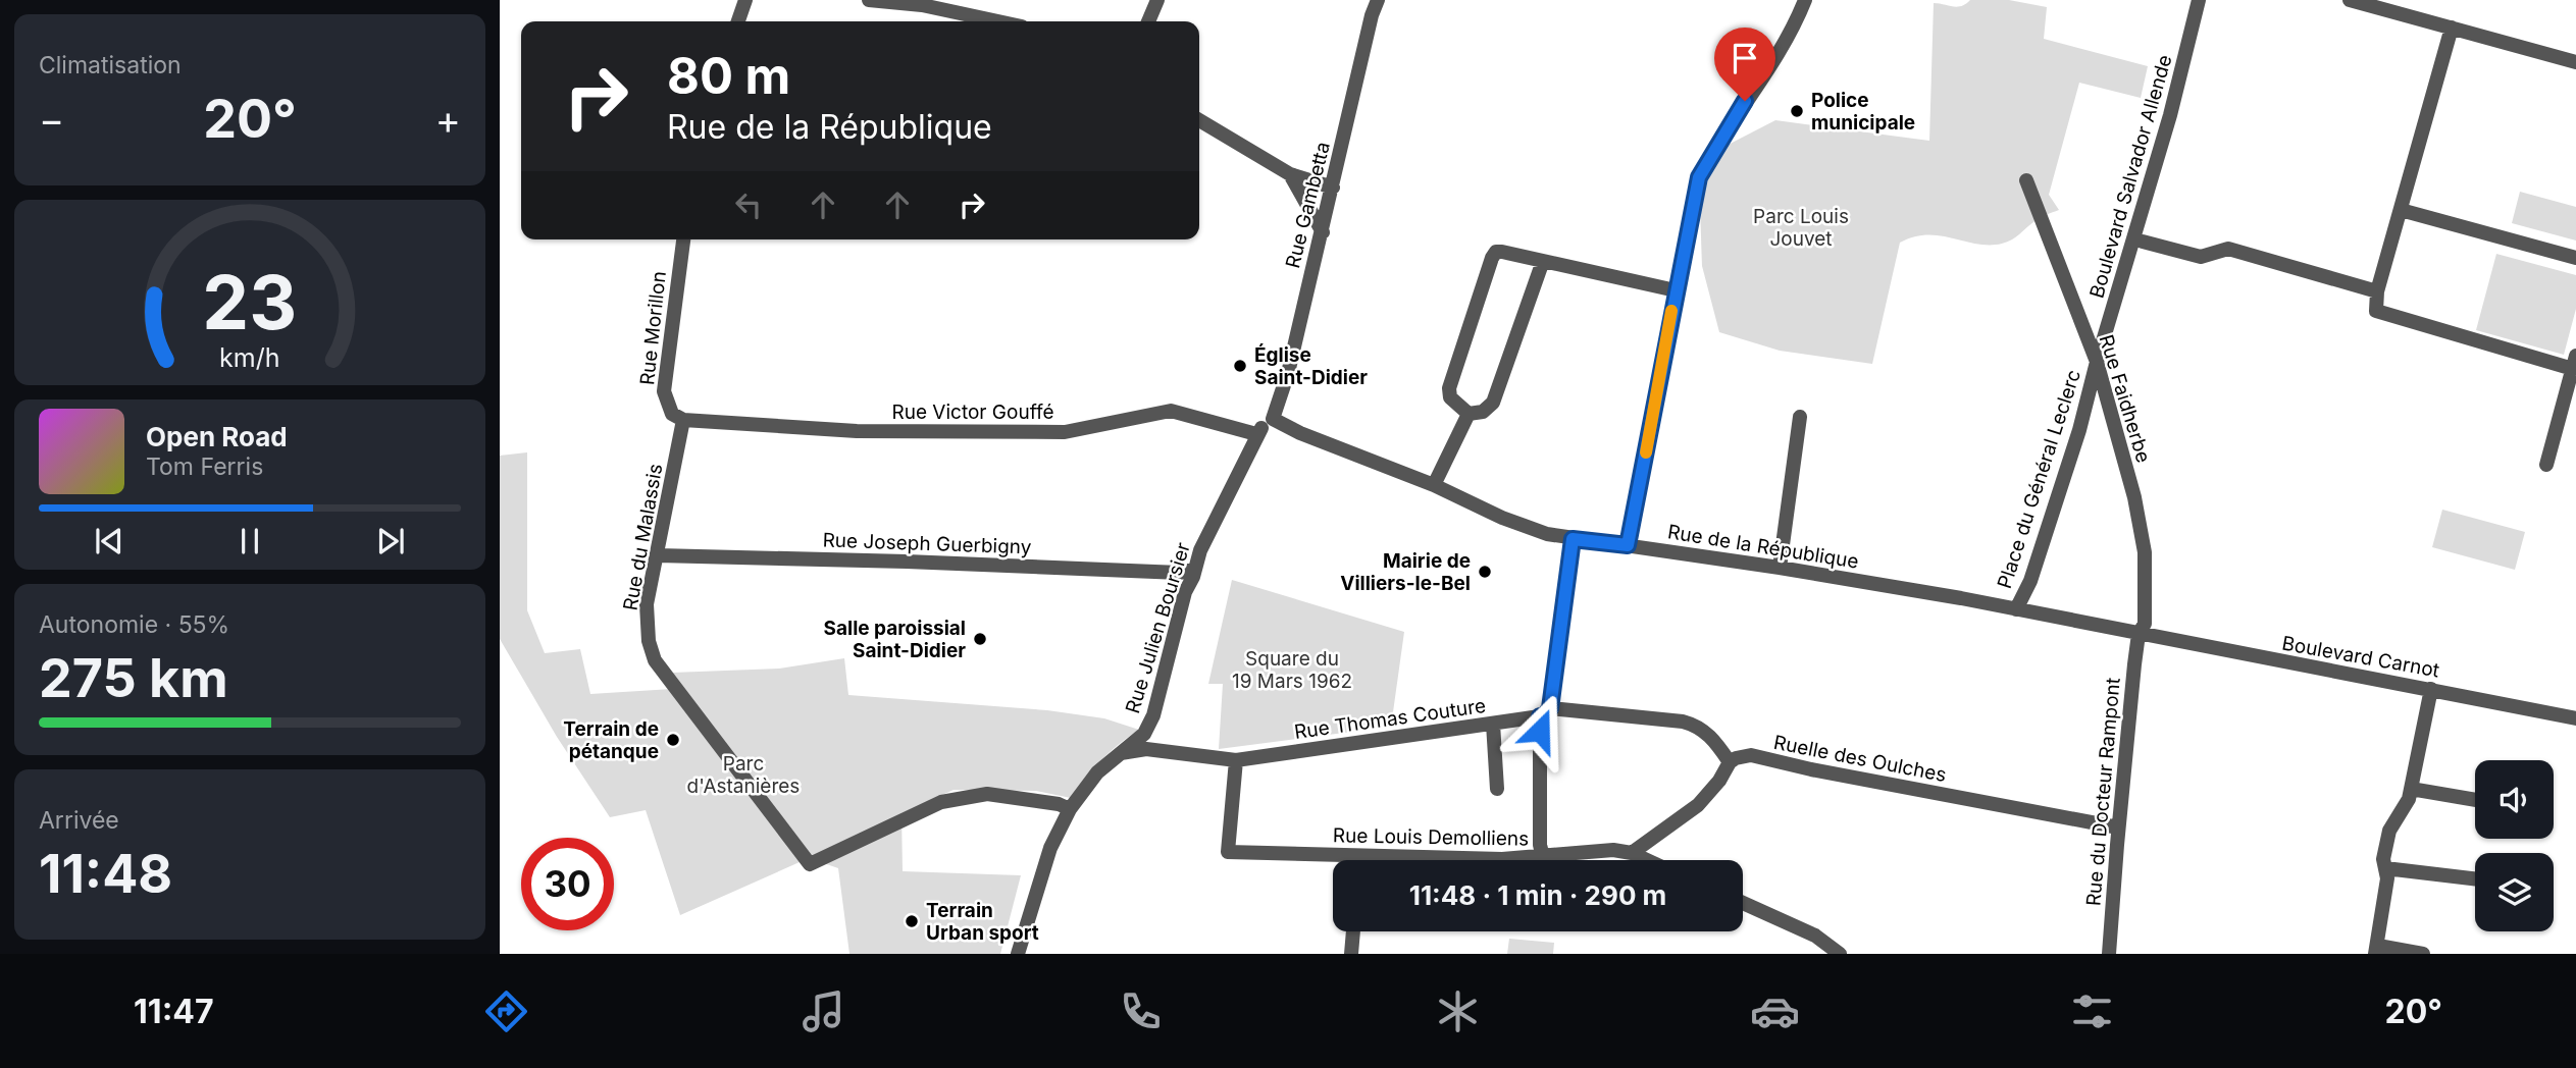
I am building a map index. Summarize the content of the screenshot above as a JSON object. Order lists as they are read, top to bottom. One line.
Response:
{"streets":{"street":["Boulevard Salvador Allende","Rue Gambetta","Rue Morillon","Rue Faidherbe","Rue Victor Gouffé","Place du Général Leclerc","Rue du Malassis","Rue Joseph Guerbigny","Rue de la République","Rue Julien Boursier","Boulevard Carnot","Rue Thomas Couture","Ruelle des Oulches","Rue du Docteur Rampont","Rue Louis Demolliens"]},"crossings":[["Boulevard Salvador Allende","Rue Faidherbe"],["Boulevard Salvador Allende","Place du Général Leclerc"],["Rue Gambetta","Rue de la République"],["Rue Gambetta","Rue Julien Boursier"],["Rue Morillon","Rue Victor Gouffé"],["Rue Morillon","Rue du Malassis"],["Rue Faidherbe","Place du Général Leclerc"],["Rue Faidherbe","Rue de la République"],["Rue Faidherbe","Boulevard Carnot"],["Rue Faidherbe","Rue du Docteur Rampont"],["Rue Victor Gouffé","Rue du Malassis"],["Rue Victor Gouffé","Rue Julien Boursier"],["Place du Général Leclerc","Rue de la République"],["Rue du Malassis","Rue Joseph Guerbigny"],["Rue du Malassis","Rue Julien Boursier"],["Rue Joseph Guerbigny","Rue Julien Boursier"],["Rue de la République","Rue Julien Boursier"],["Rue de la République","Boulevard Carnot"],["Rue de la République","Rue du Docteur Rampont"],["Rue Julien Boursier","Rue Thomas Couture"],["Boulevard Carnot","Rue du Docteur Rampont"],["Rue Thomas Couture","Ruelle des Oulches"],["Rue Thomas Couture","Rue Louis Demolliens"],["Ruelle des Oulches","Rue du Docteur Rampont"]],"parks":["Parc Louis Jouvet","Square du 19 Mars 1962","Parc d'Astanières"],"places":["Police municipale","Église Saint-Didier","Mairie de Villiers-le-Bel","Salle paroissial Saint-Didier","Terrain de pétanque","Terrain Urban sport"],"page":{"tile":["Climatisation",["Autonomie · 55%","275 km"],["Arrivée","11:48"]],"turn":["80 m","Rue de la République"],"heat":["−","20°","+"],"song":["Open Road","Tom Ferris"],"limit":"30","trip":"11:48 · 1 min · 290 m","tabs":["11:47","20°"],"gauge":["23","km/h"]}}
